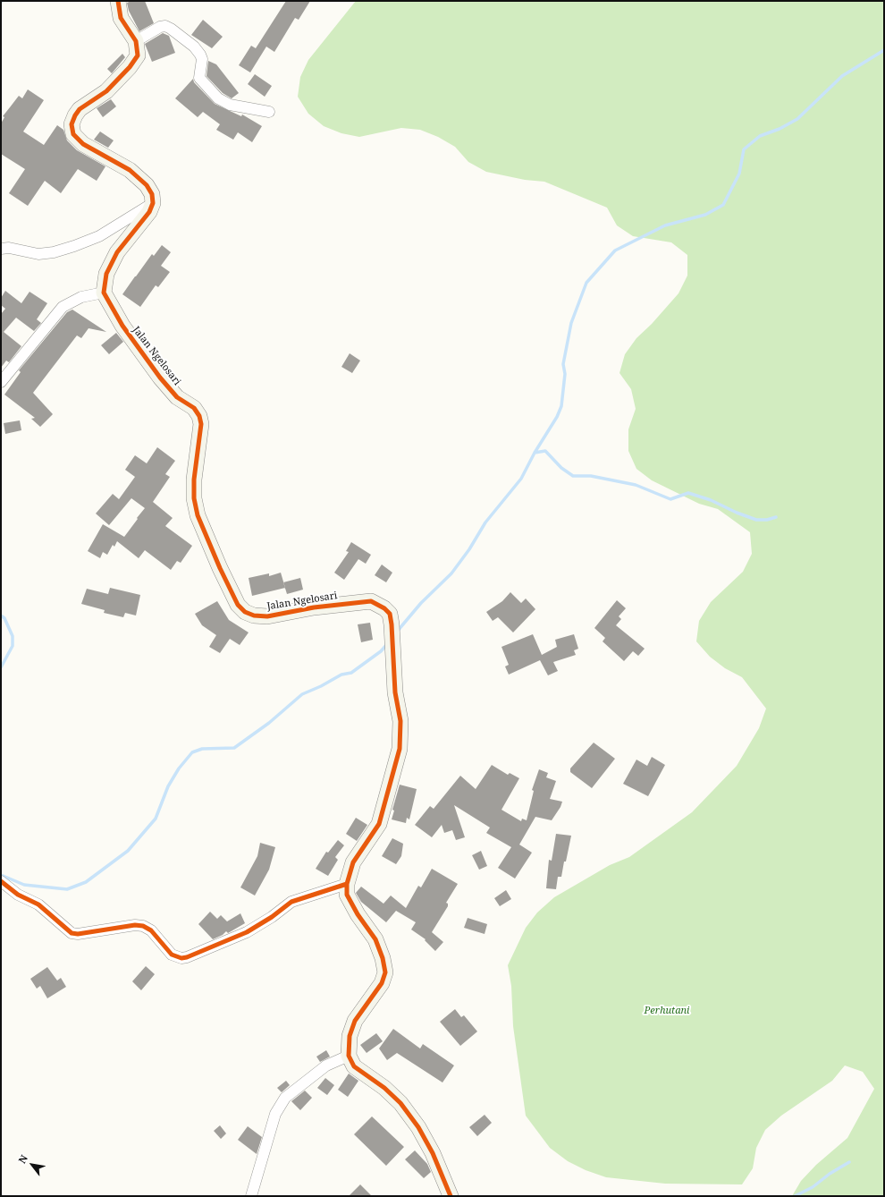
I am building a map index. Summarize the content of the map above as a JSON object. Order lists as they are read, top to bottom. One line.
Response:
{"streets":{"street":["Jalan Ngelosari"]},"parks":["Perhutani"],"north":"top left"}
